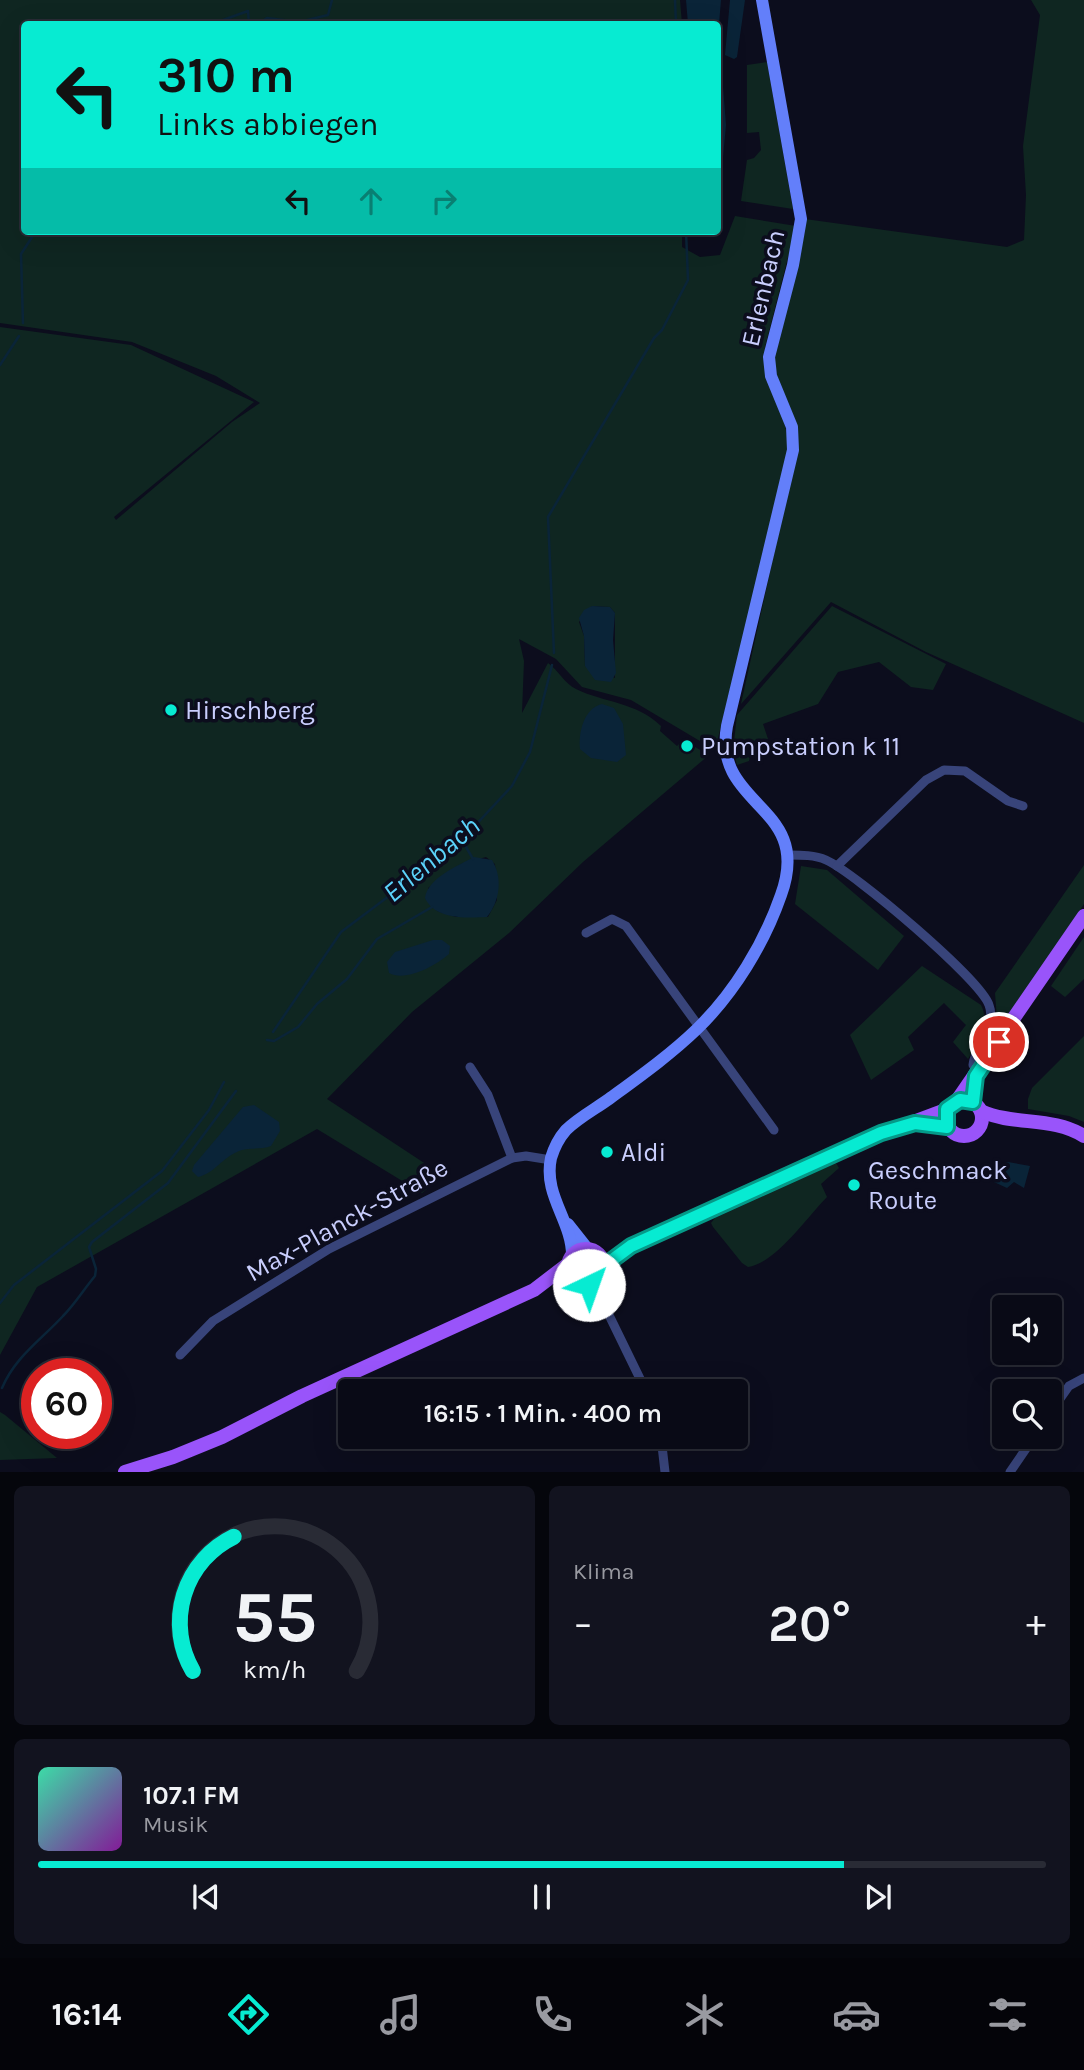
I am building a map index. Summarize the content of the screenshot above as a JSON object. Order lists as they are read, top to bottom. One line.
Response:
{"streets":{"street":["Erlenbach","Max-Planck-Straße"]},"water":["Erlenbach"],"places":["Hirschberg","Pumpstation k 11","Aldi","Geschmack Route"],"page":{"turn":["310 m","Links abbiegen"],"limit":"60","trip":"16:15 · 1 Min. · 400 m","tile":"Klima","heat":["−","20°","+"],"song":["107.1 FM","Musik"],"tabs":"16:14","gauge":["55","km/h"]}}
